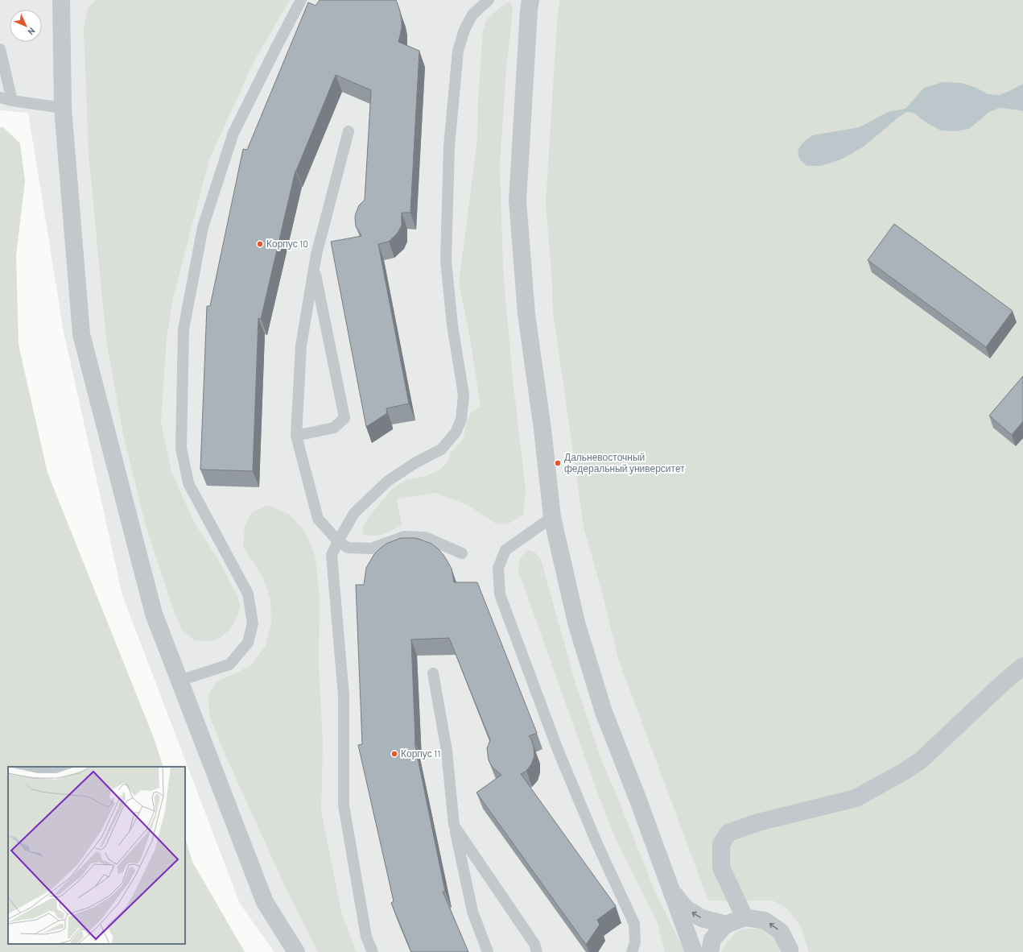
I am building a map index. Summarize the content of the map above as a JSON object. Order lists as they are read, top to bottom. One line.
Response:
{"places":["Корпус 10","Дальневосточный федеральный университет","Корпус 11"],"north":"bottom right"}
